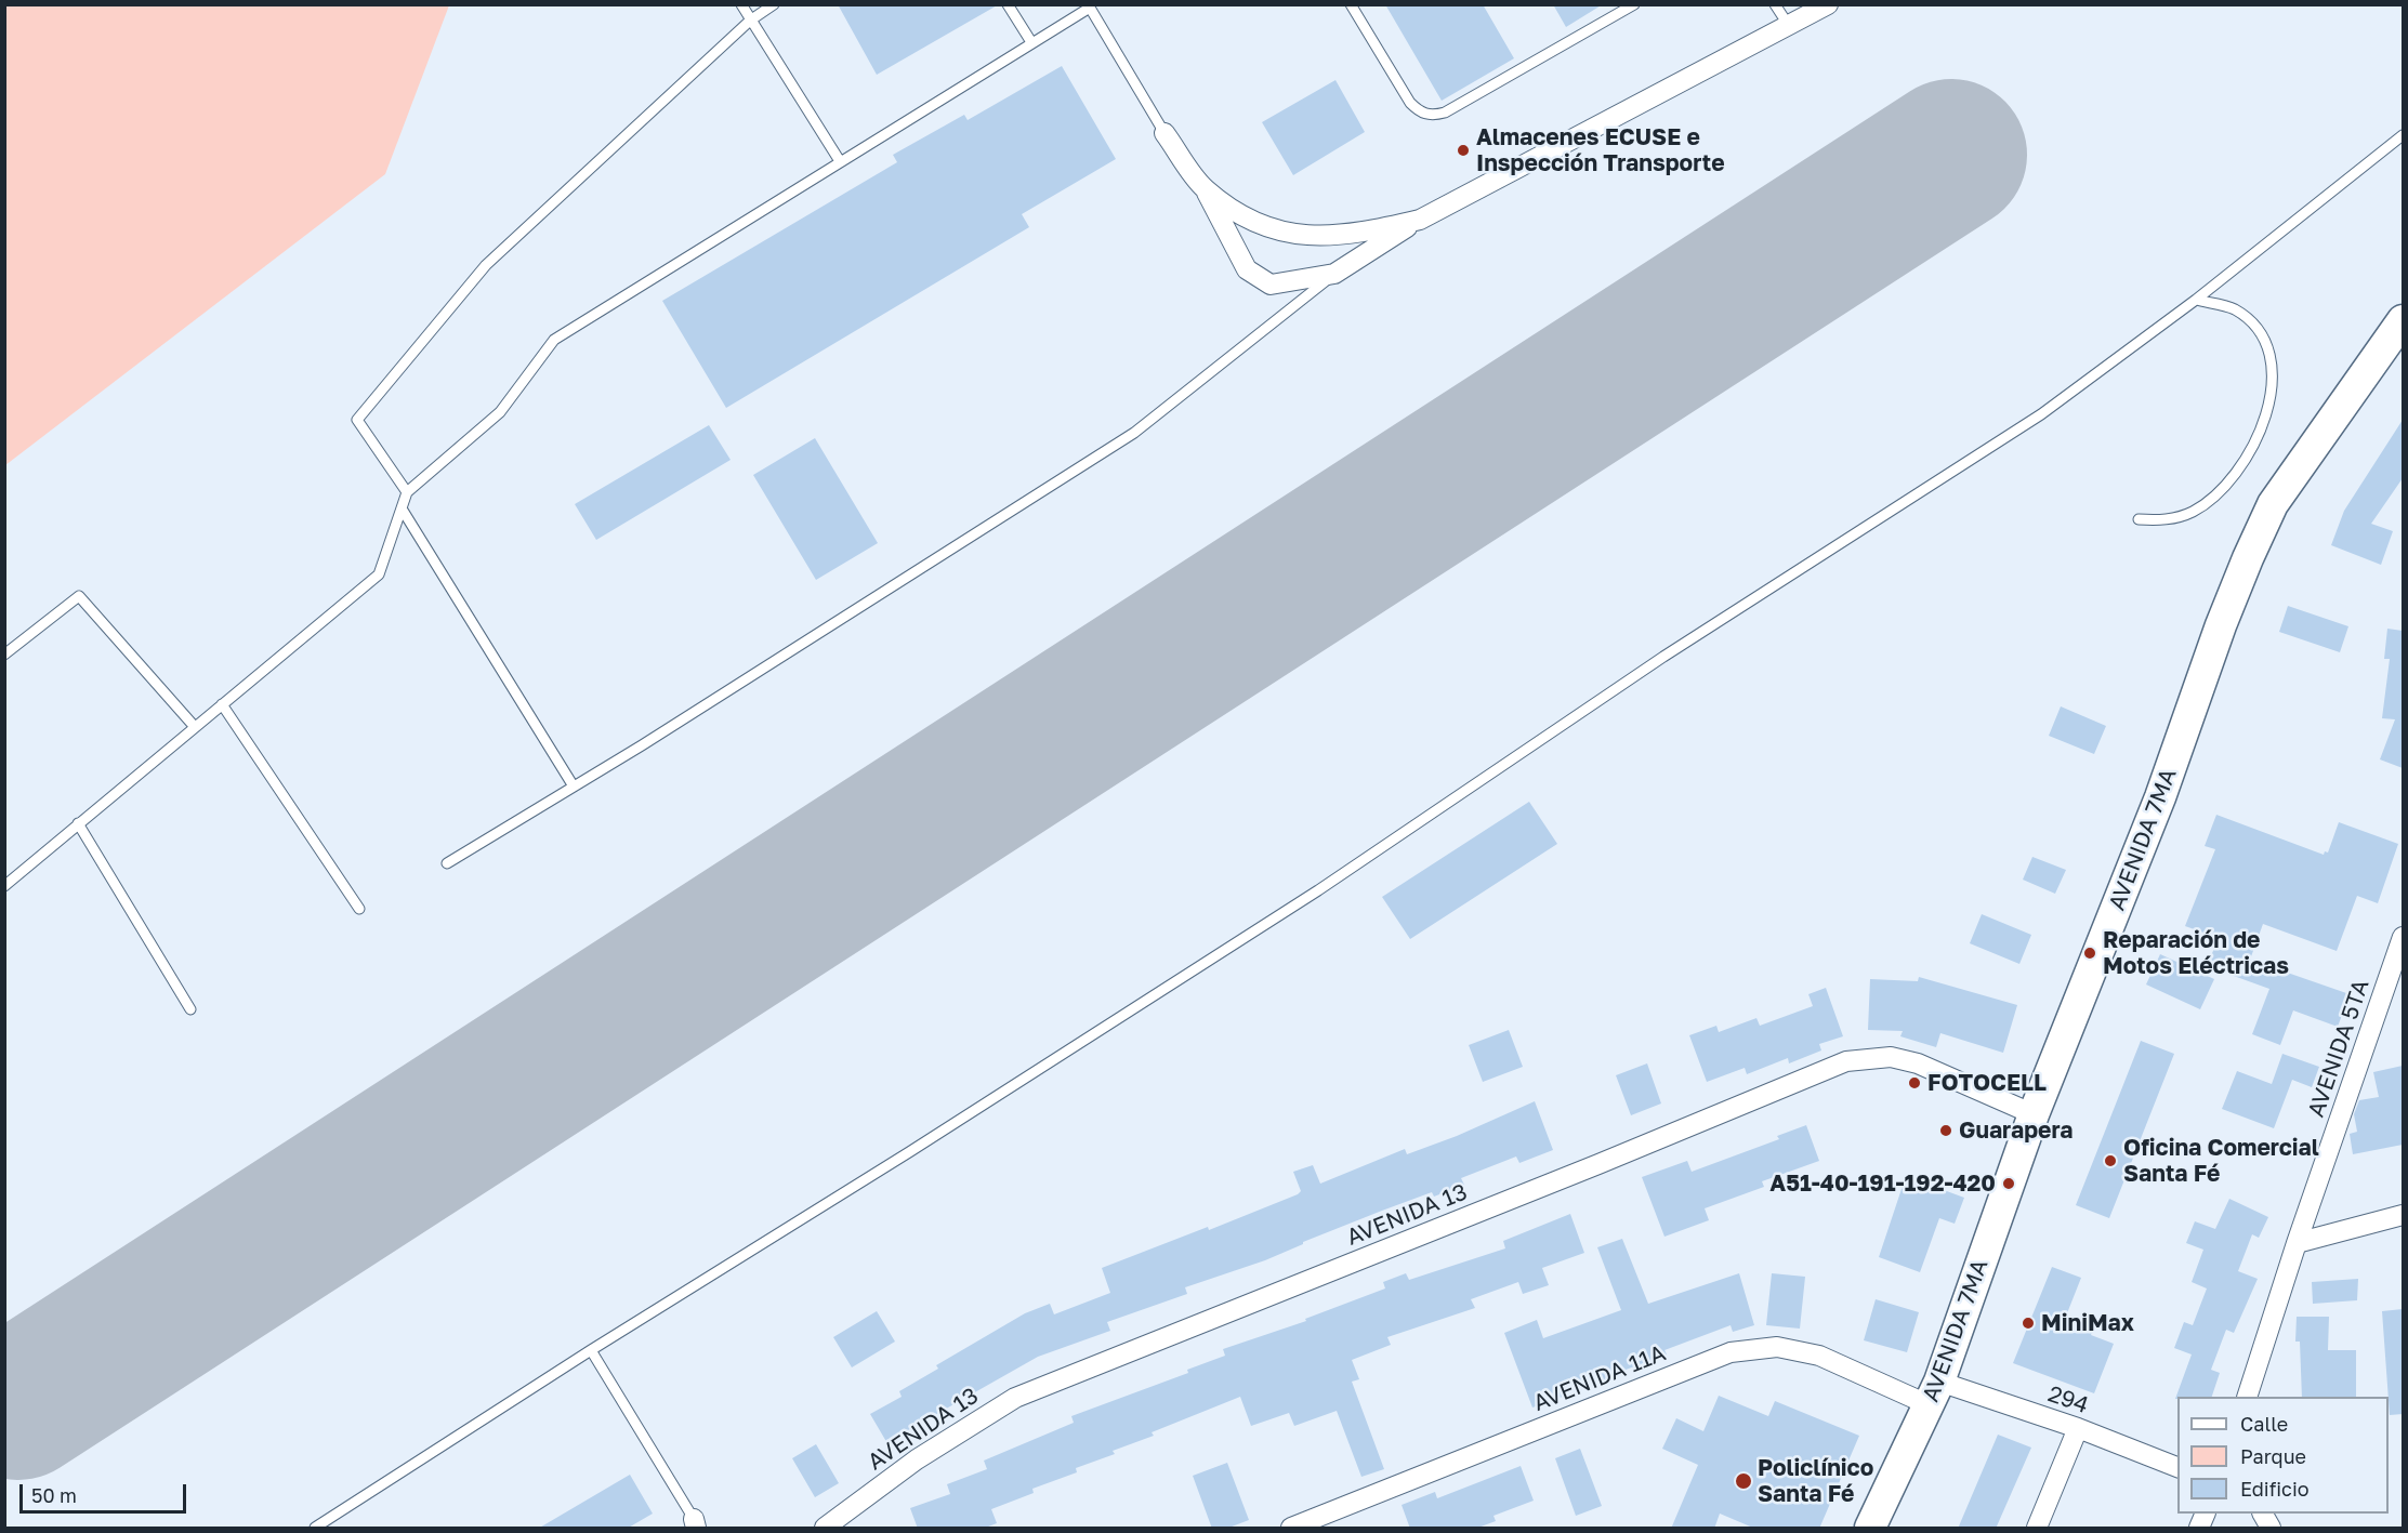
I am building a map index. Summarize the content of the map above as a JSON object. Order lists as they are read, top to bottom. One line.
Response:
{"streets":{"highway":["AVENIDA 7MA"],"street":["AVENIDA 5TA","AVENIDA 13","AVENIDA 11A","294"]},"crossings":[["AVENIDA 7MA","AVENIDA 13"],["AVENIDA 7MA","AVENIDA 11A"],["AVENIDA 7MA","294"],["AVENIDA 11A","294"]],"places":["Almacenes ECUSE e Inspección Transporte","Reparación de Motos Eléctricas","FOTOCELL","Guarapera","Oficina Comercial Santa Fé","A51-40-191-192-420","MiniMax","Policlínico Santa Fé"],"legend":["Calle","Parque","Edificio"],"scale_bar":"50 m"}
